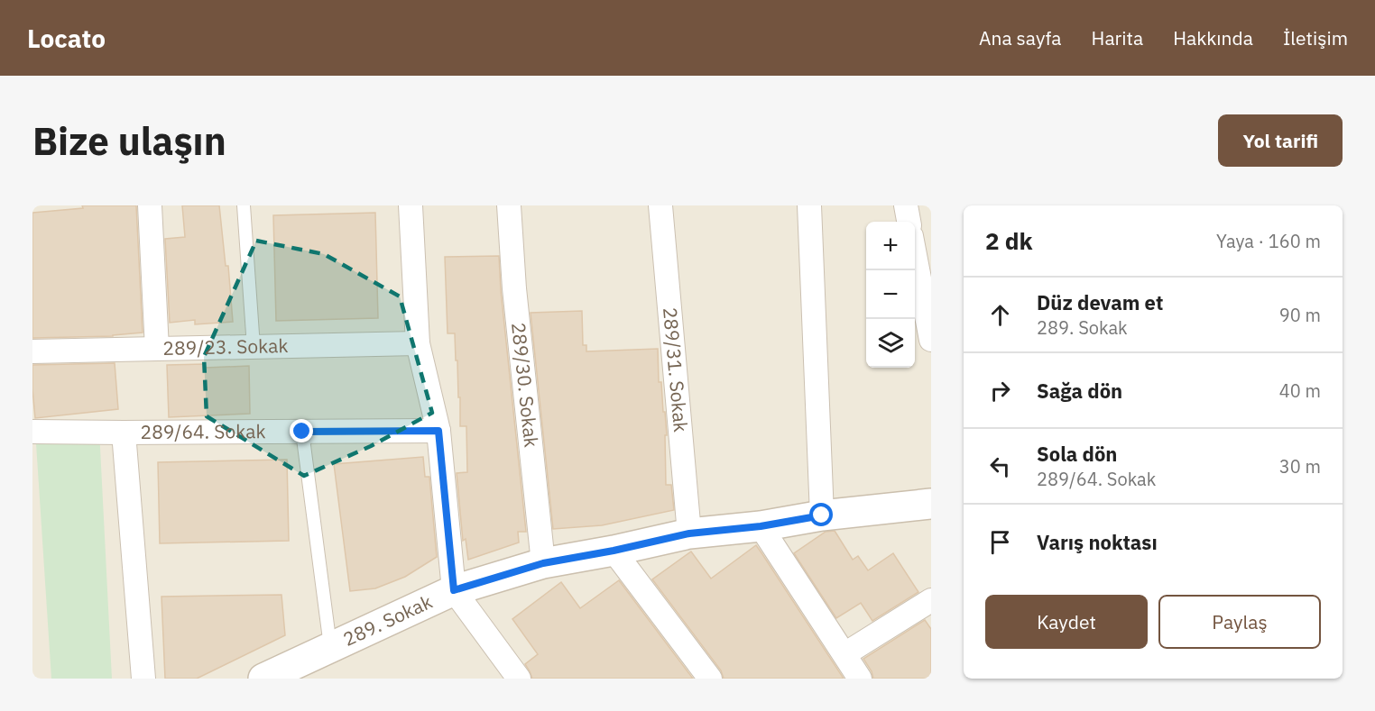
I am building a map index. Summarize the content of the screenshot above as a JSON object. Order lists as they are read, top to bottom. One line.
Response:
{"streets":{"street":["289/23. Sokak","289/31. Sokak","289/30. Sokak","289/64. Sokak","289. Sokak"]},"crossings":[["289/31. Sokak","289. Sokak"],["289/30. Sokak","289. Sokak"]],"page":{"header":"Locato","nav":["Ana sayfa","Harita","Hakkında","İletişim"],"buttons":["Yol tarifi",["Kaydet","Paylaş"]],"title":"Bize ulaşın","heading":["2 dk","Yaya · 160 m"],"map_buttons":["+","−"],"list":[["Düz devam et","289. Sokak","90 m"],["Sağa dön","40 m"],["Sola dön","289/64. Sokak","30 m"],"Varış noktası"]}}
